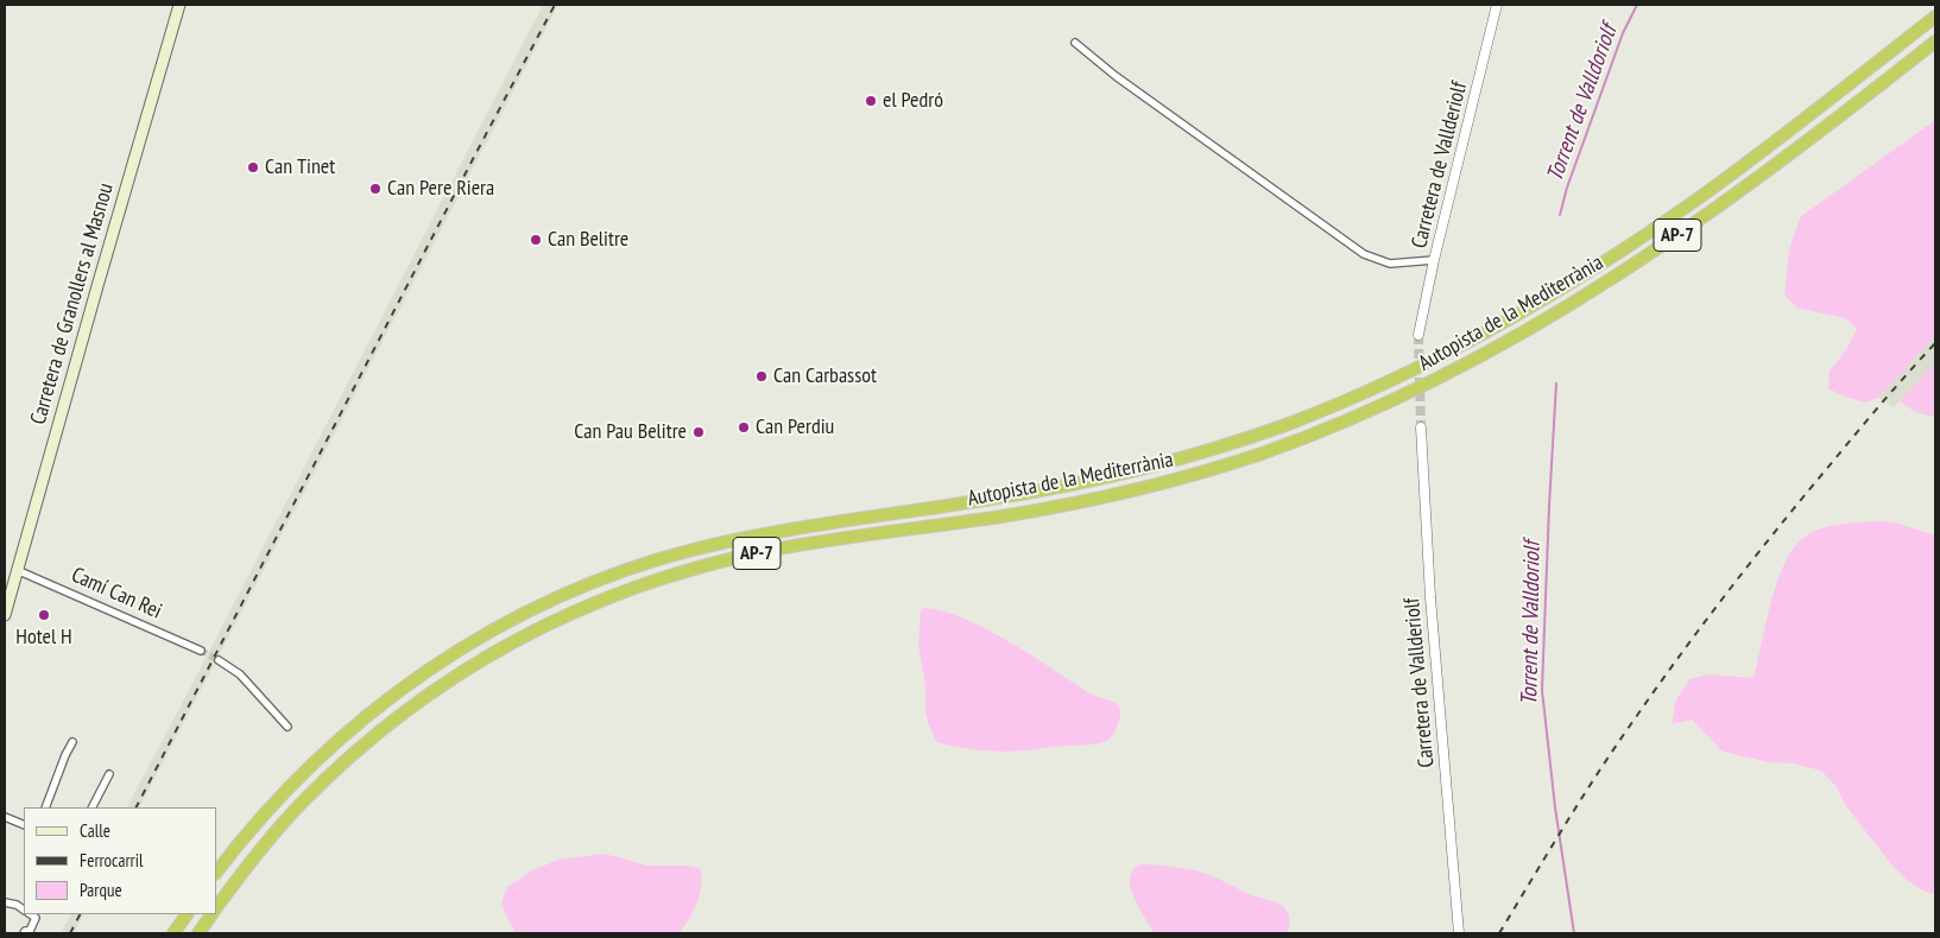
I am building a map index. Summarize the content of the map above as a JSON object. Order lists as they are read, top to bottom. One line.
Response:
{"streets":{"highway":["AP-7","Autopista de la Mediterrània"],"main road":["Carretera de Granollers al Masnou"],"street":["Carretera de Vallderiolf","Camí Can Rei"]},"crossings":[["Carretera de Granollers al Masnou","Camí Can Rei"]],"water":["Torrent de Valldoriolf"],"places":["el Pedró","Can Tinet","Can Pere Riera","Can Belitre","Can Carbassot","Can Perdiu","Can Pau Belitre","Hotel H"],"legend":["Calle","Ferrocarril","Parque"]}
